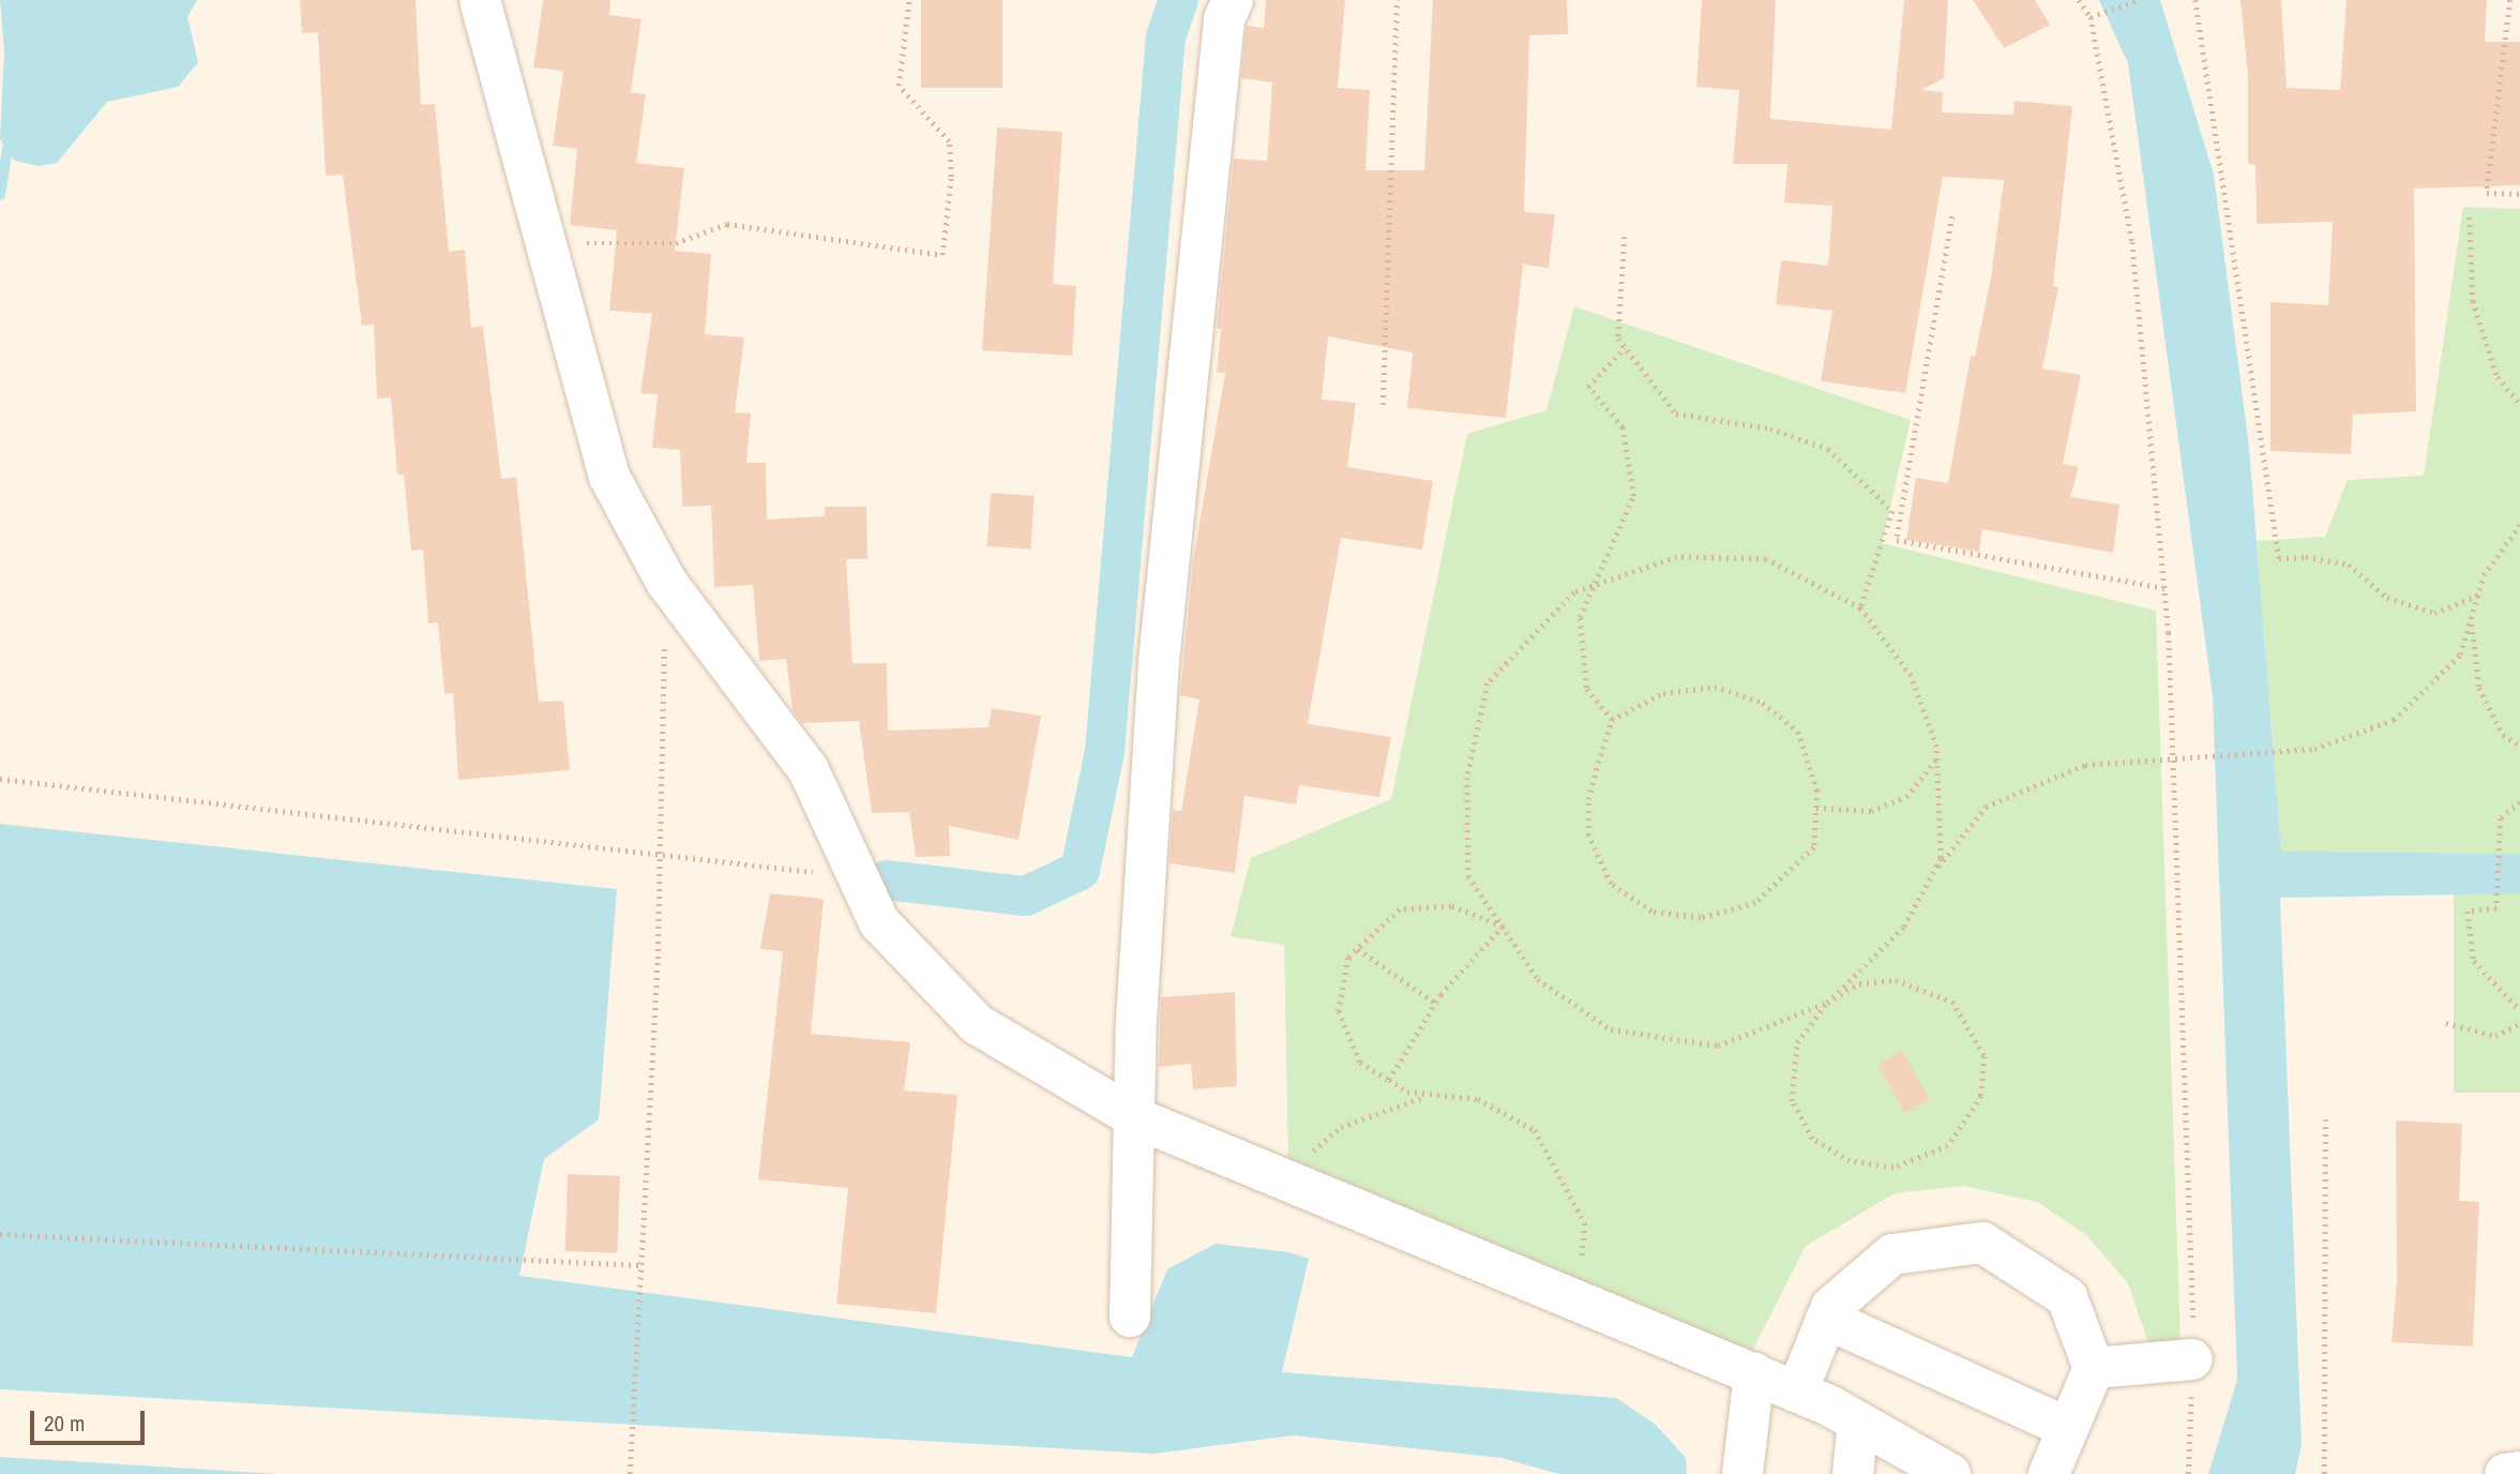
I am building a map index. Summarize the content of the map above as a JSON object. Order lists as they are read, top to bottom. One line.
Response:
{"scale_bar":"20 m"}
